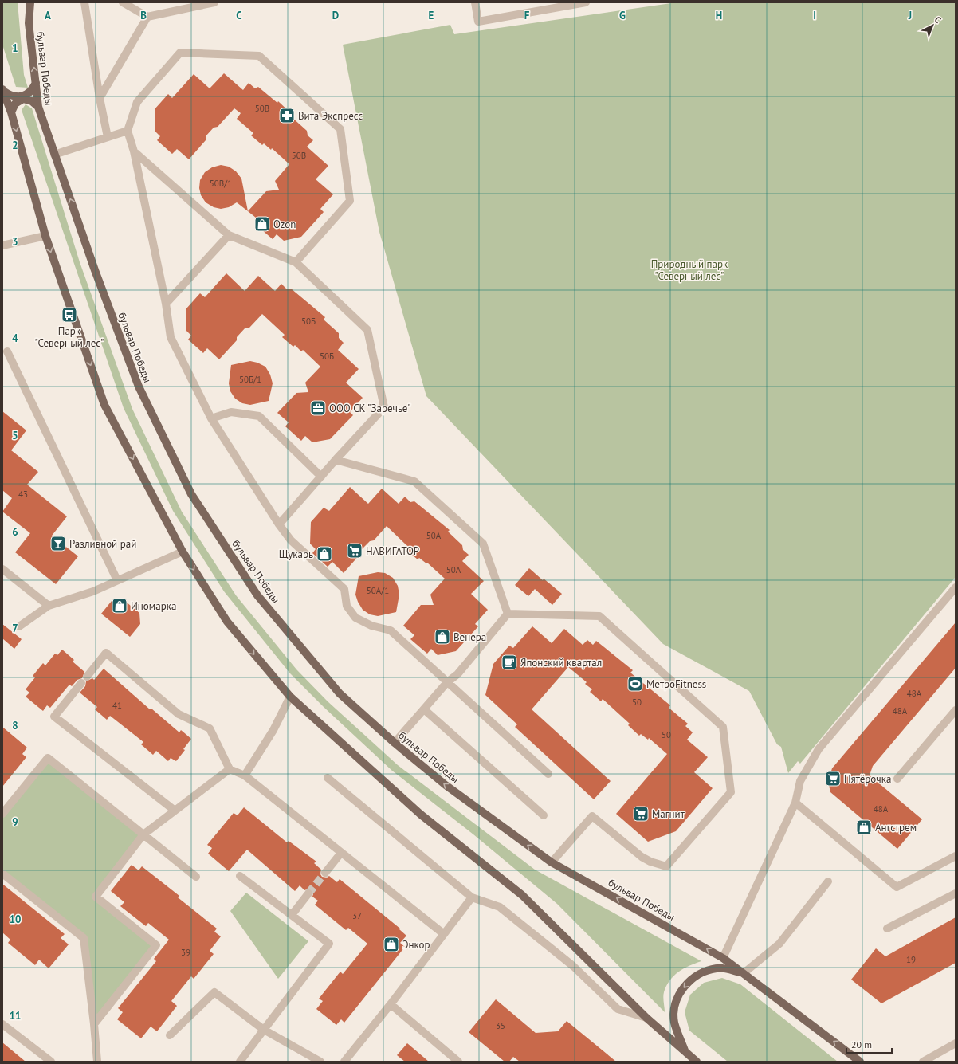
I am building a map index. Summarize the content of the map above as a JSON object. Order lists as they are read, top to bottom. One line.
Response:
{"streets":{"main road":["бульвар Победы"]},"parks":["Природный парк \"Северный лес\""],"places":{"pharmacy":["Вита Экспресс"],"shop":["Ozon","Щукарь","Иномарка","Венера","Ангстрем","Энкор"],"bus stop":["Парк \"Северный лес\""],"office":["ООО СК \"Заречье\""],"bar":["Разливной рай"],"supermarket":["НАВИГАТОР","Пятёрочка","Магнит"],"cafe":["Японский квартал"],"sports":["МетроFitness"]},"house_numbers":["50В","50В","50В/1","50Б","50Б","50Б/1","43","50А","50А","50А/1","48А","50","41","48А","50","48А","37","39","19","35"],"scale_bar":"20 m","north":"top right","grid":{"columns":["A","B","C","D","E","F","G","H","I","J"],"rows":["1","2","3","4","5","6","7","8","9","10","11"]}}
